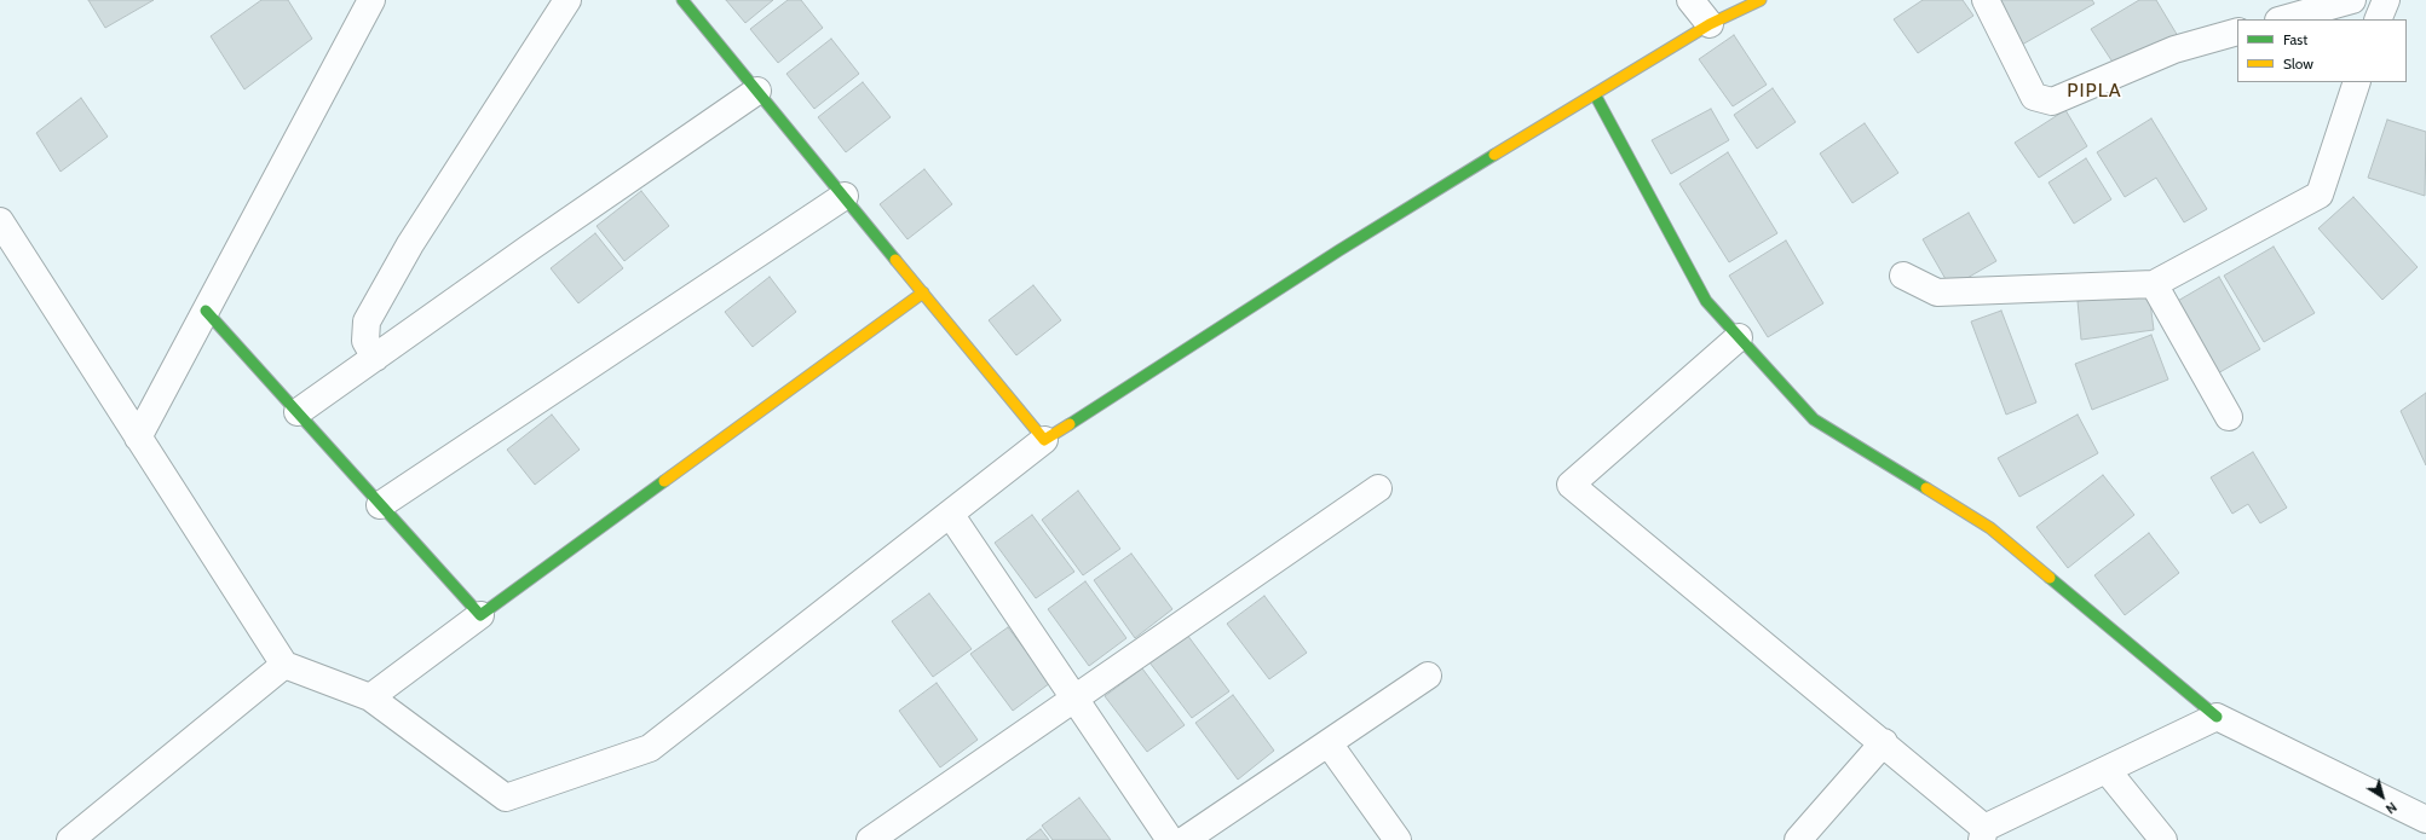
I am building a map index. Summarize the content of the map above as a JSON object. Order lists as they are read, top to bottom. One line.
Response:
{"districts":["PIPLA"],"legend":["Fast","Slow"],"north":"bottom right"}
